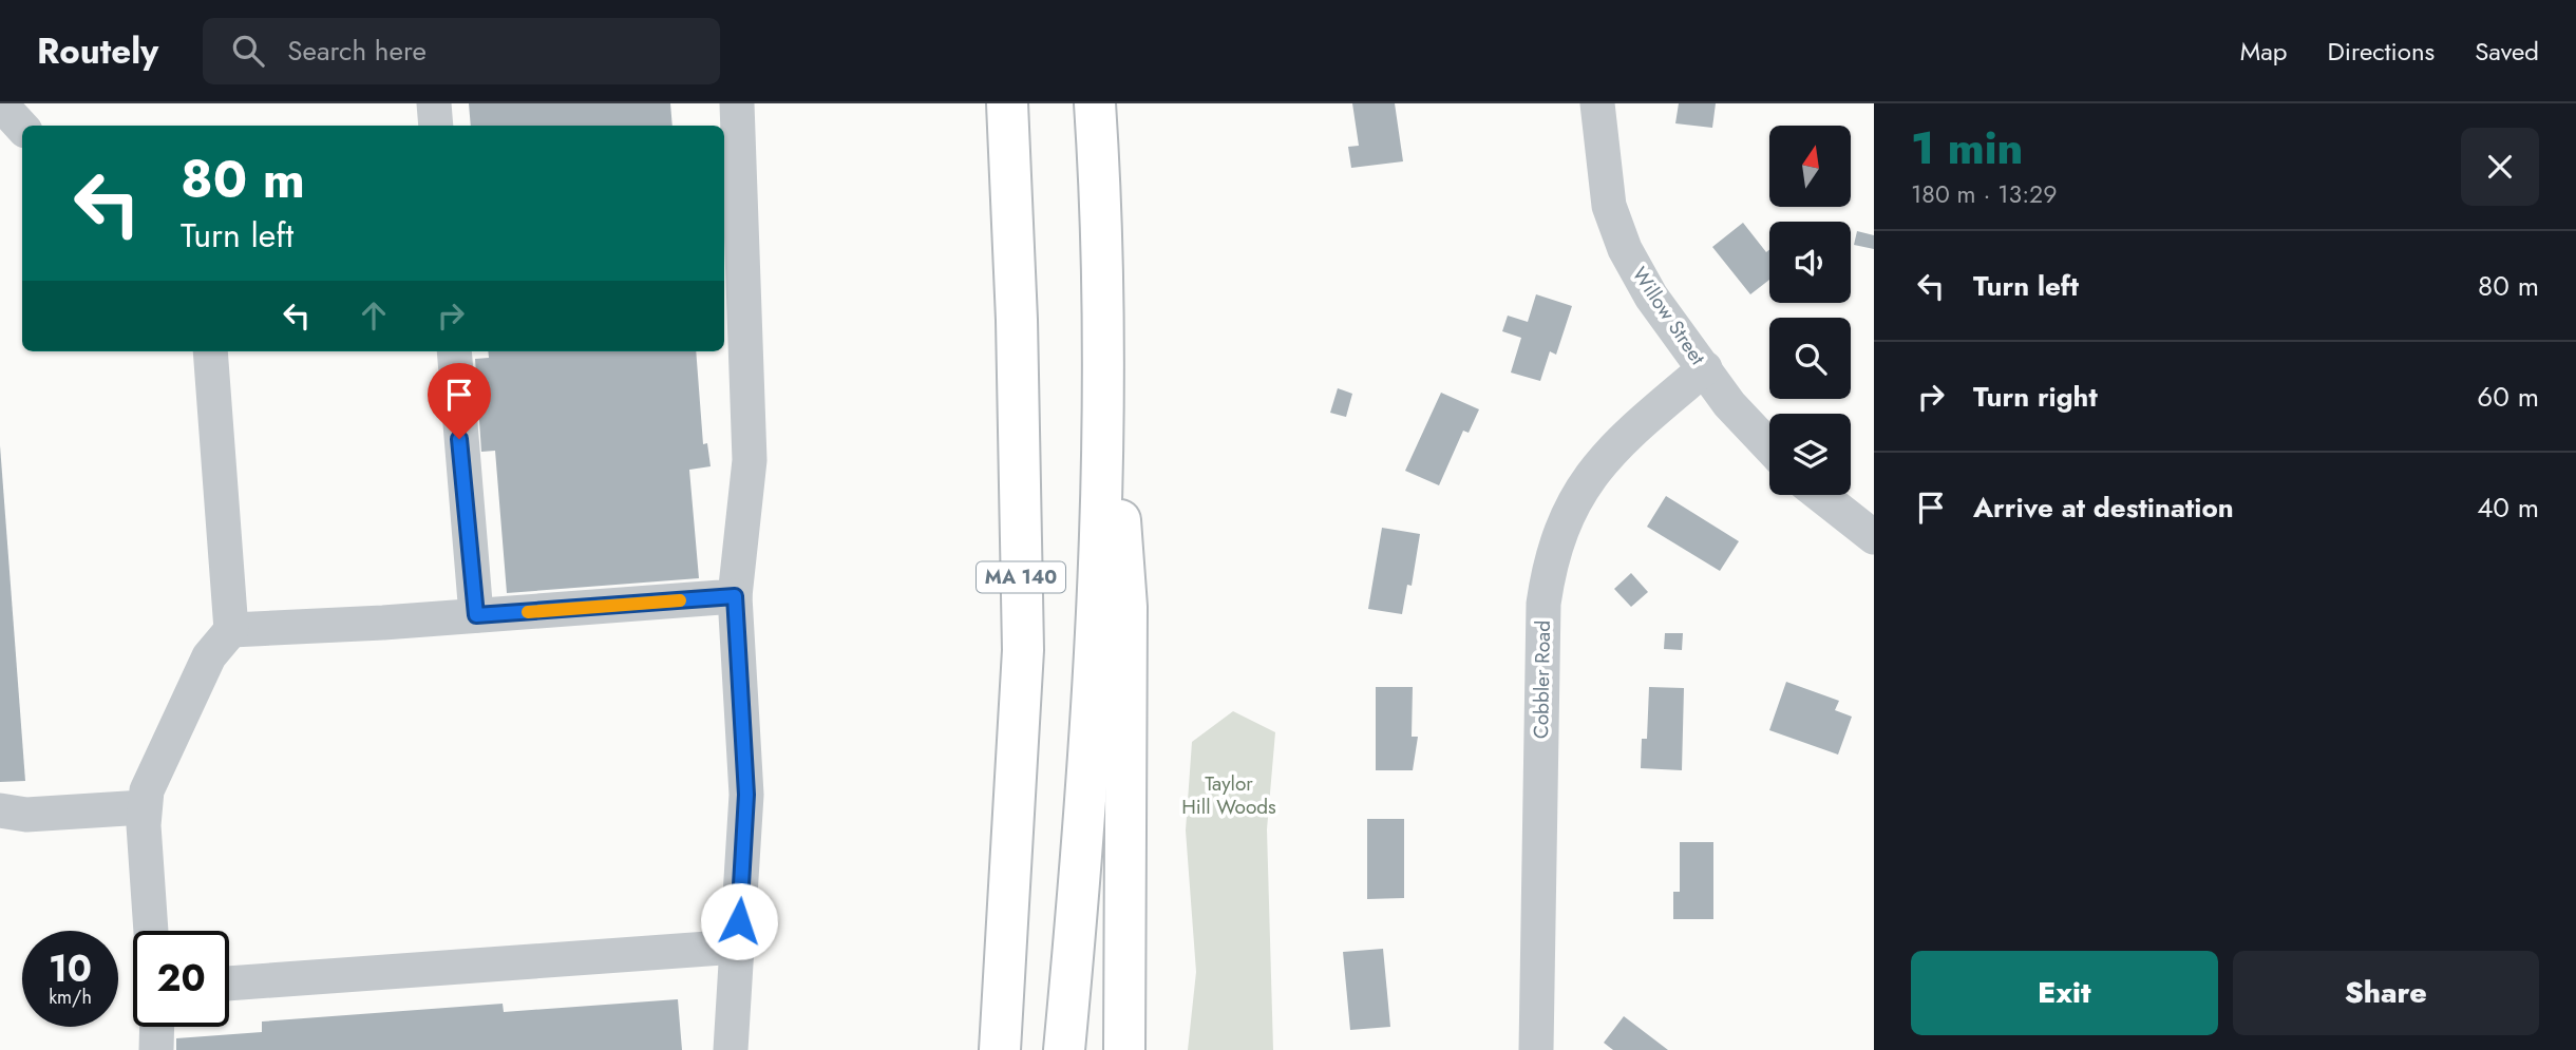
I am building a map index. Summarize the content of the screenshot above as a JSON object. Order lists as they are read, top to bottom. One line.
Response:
{"streets":{"highway":["MA 140"],"street":["Willow Street","Cobbler Road"]},"crossings":[["Willow Street","Cobbler Road"]],"parks":["Taylor Hill Woods"],"north":"top","page":{"header":"Routely","search":"Search here","nav":["Map","Directions","Saved"],"heading":["1 min","180 m · 13:29"],"turn":["80 m","Turn left"],"list":[{"name":"Turn left","value":"80 m"},{"name":"Turn right","value":"60 m"},{"name":"Arrive at destination","value":"40 m"}],"speed":"10 km/h","limit":"20","buttons":["Exit","Share"]}}
